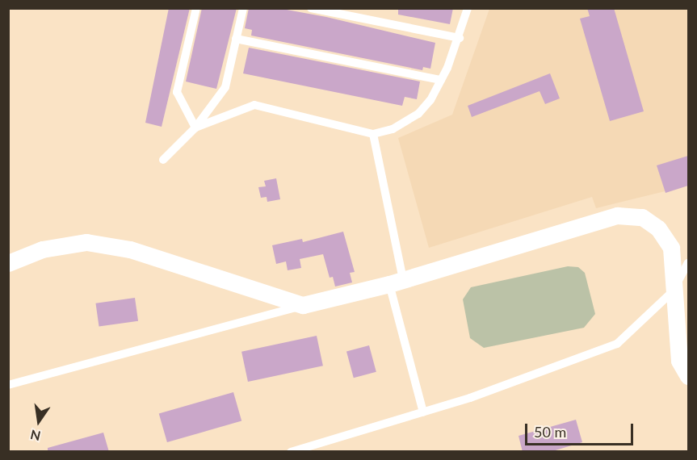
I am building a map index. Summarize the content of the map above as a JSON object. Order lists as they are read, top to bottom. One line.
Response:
{"scale_bar":"50 m","north":"bottom"}
